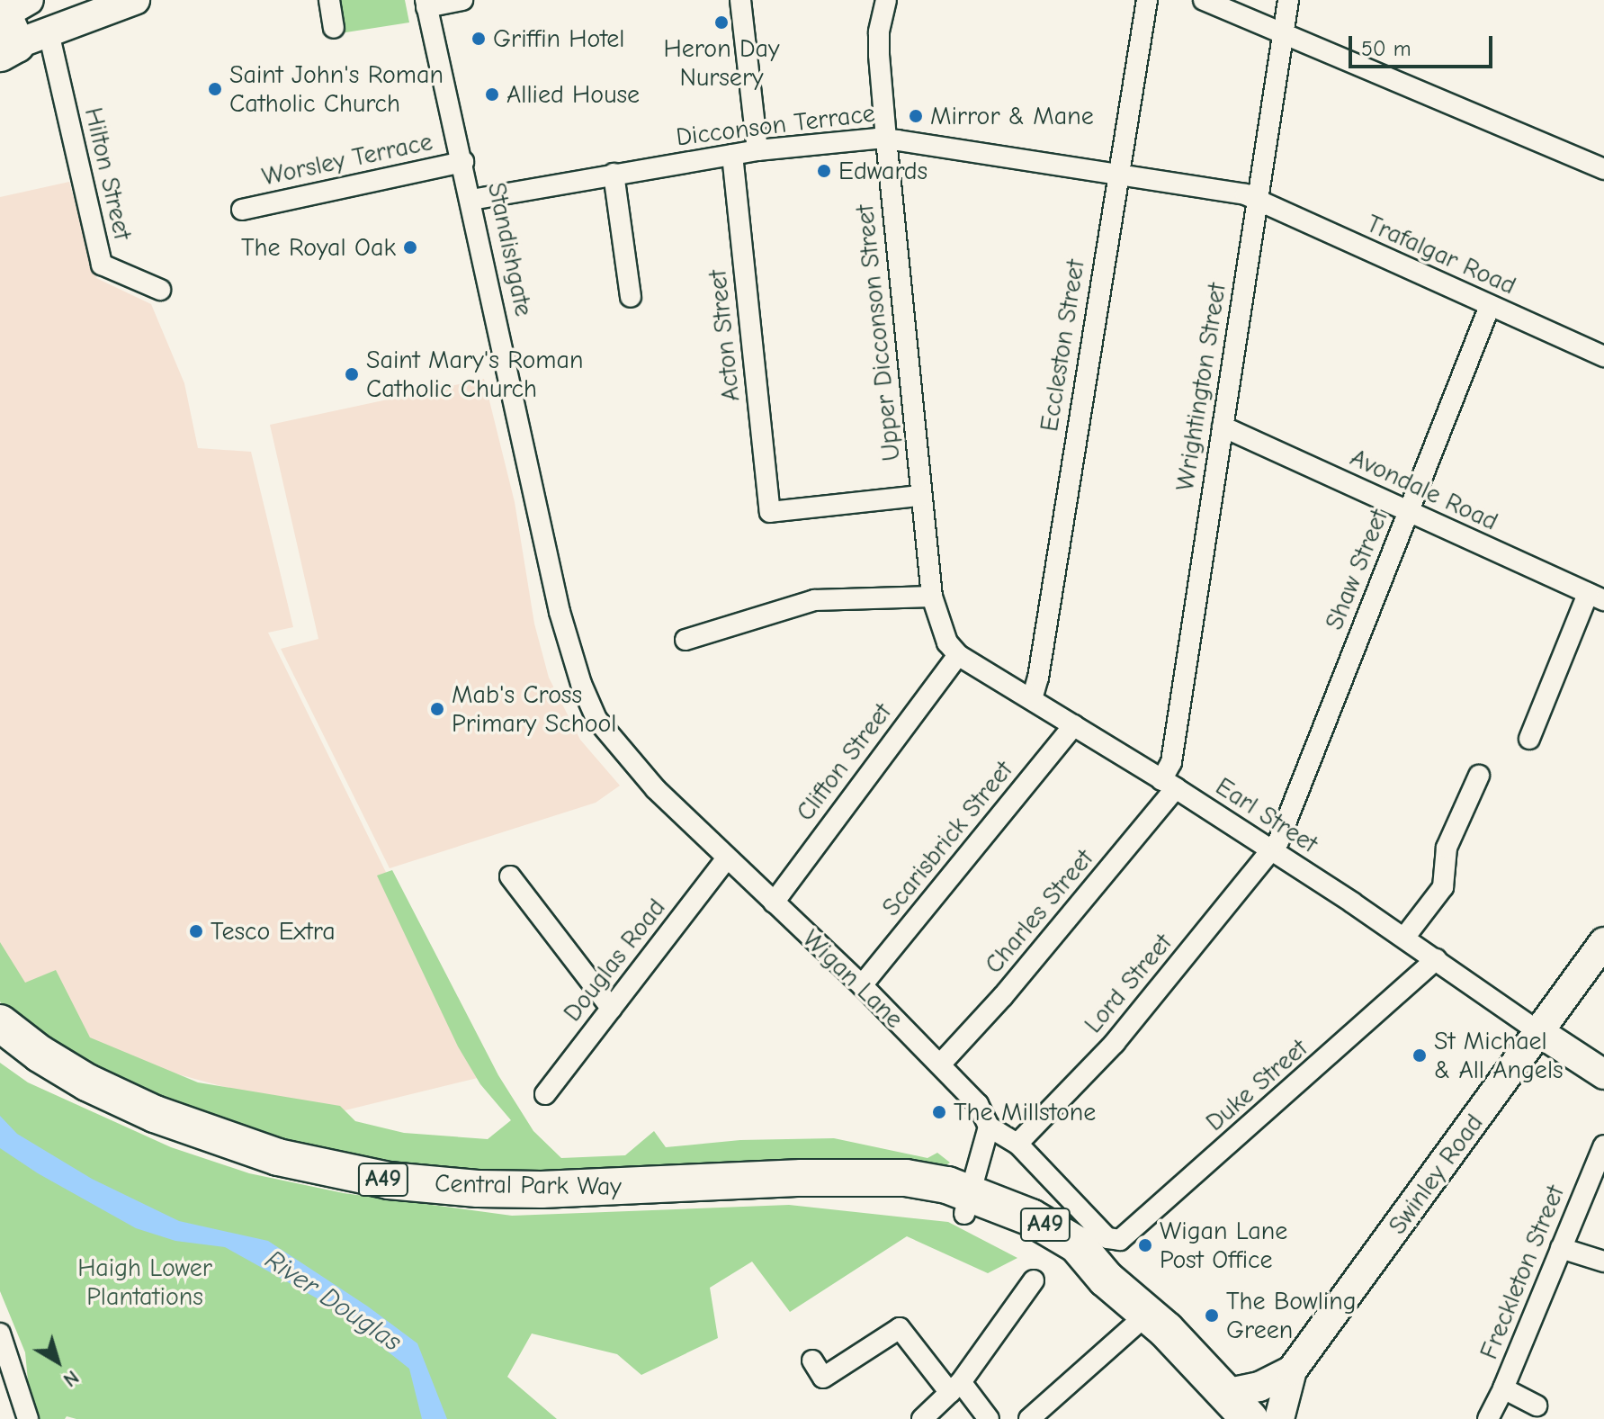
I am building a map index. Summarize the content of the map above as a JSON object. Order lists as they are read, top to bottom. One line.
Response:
{"streets":{"highway":["A49","Central Park Way"],"street":["Dicconson Terrace","Worsley Terrace","Hilton Street","Standishgate","Trafalgar Road","Upper Dicconson Street","Acton Street","Eccleston Street","Wrightington Street","Avondale Road","Shaw Street","Clifton Street","Earl Street","Scarisbrick Street","Charles Street","Douglas Road","Wigan Lane","Lord Street","Duke Street","Swinley Road","Freckleton Street"]},"crossings":[["Dicconson Terrace","Standishgate"],["Dicconson Terrace","Trafalgar Road"],["Dicconson Terrace","Upper Dicconson Street"],["Dicconson Terrace","Acton Street"],["Dicconson Terrace","Eccleston Street"],["Dicconson Terrace","Wrightington Street"],["Worsley Terrace","Standishgate"],["Standishgate","Wigan Lane"],["Trafalgar Road","Wrightington Street"],["Trafalgar Road","Shaw Street"],["Upper Dicconson Street","Acton Street"],["Upper Dicconson Street","Clifton Street"],["Upper Dicconson Street","Earl Street"],["Eccleston Street","Earl Street"],["Wrightington Street","Avondale Road"],["Wrightington Street","Earl Street"],["Wrightington Street","Charles Street"],["Avondale Road","Shaw Street"],["Shaw Street","Earl Street"],["Shaw Street","Lord Street"],["Clifton Street","Earl Street"],["Clifton Street","Wigan Lane"],["Earl Street","Scarisbrick Street"],["Earl Street","Charles Street"],["Earl Street","Lord Street"],["Earl Street","Duke Street"],["Earl Street","Swinley Road"],["Scarisbrick Street","Wigan Lane"],["Charles Street","Wigan Lane"],["Douglas Road","Wigan Lane"],["Wigan Lane","Lord Street"],["Wigan Lane","Duke Street"],["Swinley Road","A49"],["A49","Central Park Way"]],"water":["River Douglas"],"parks":["Haigh Lower Plantations"],"places":["Heron Day Nursery","Griffin Hotel","Saint John's Roman Catholic Church","Allied House","Mirror & Mane","Edwards","The Royal Oak","Saint Mary's Roman Catholic Church","Mab's Cross Primary School","Tesco Extra","St Michael & All Angels","The Millstone","Wigan Lane Post Office","The Bowling Green"],"scale_bar":"50 m","north":"bottom right"}
